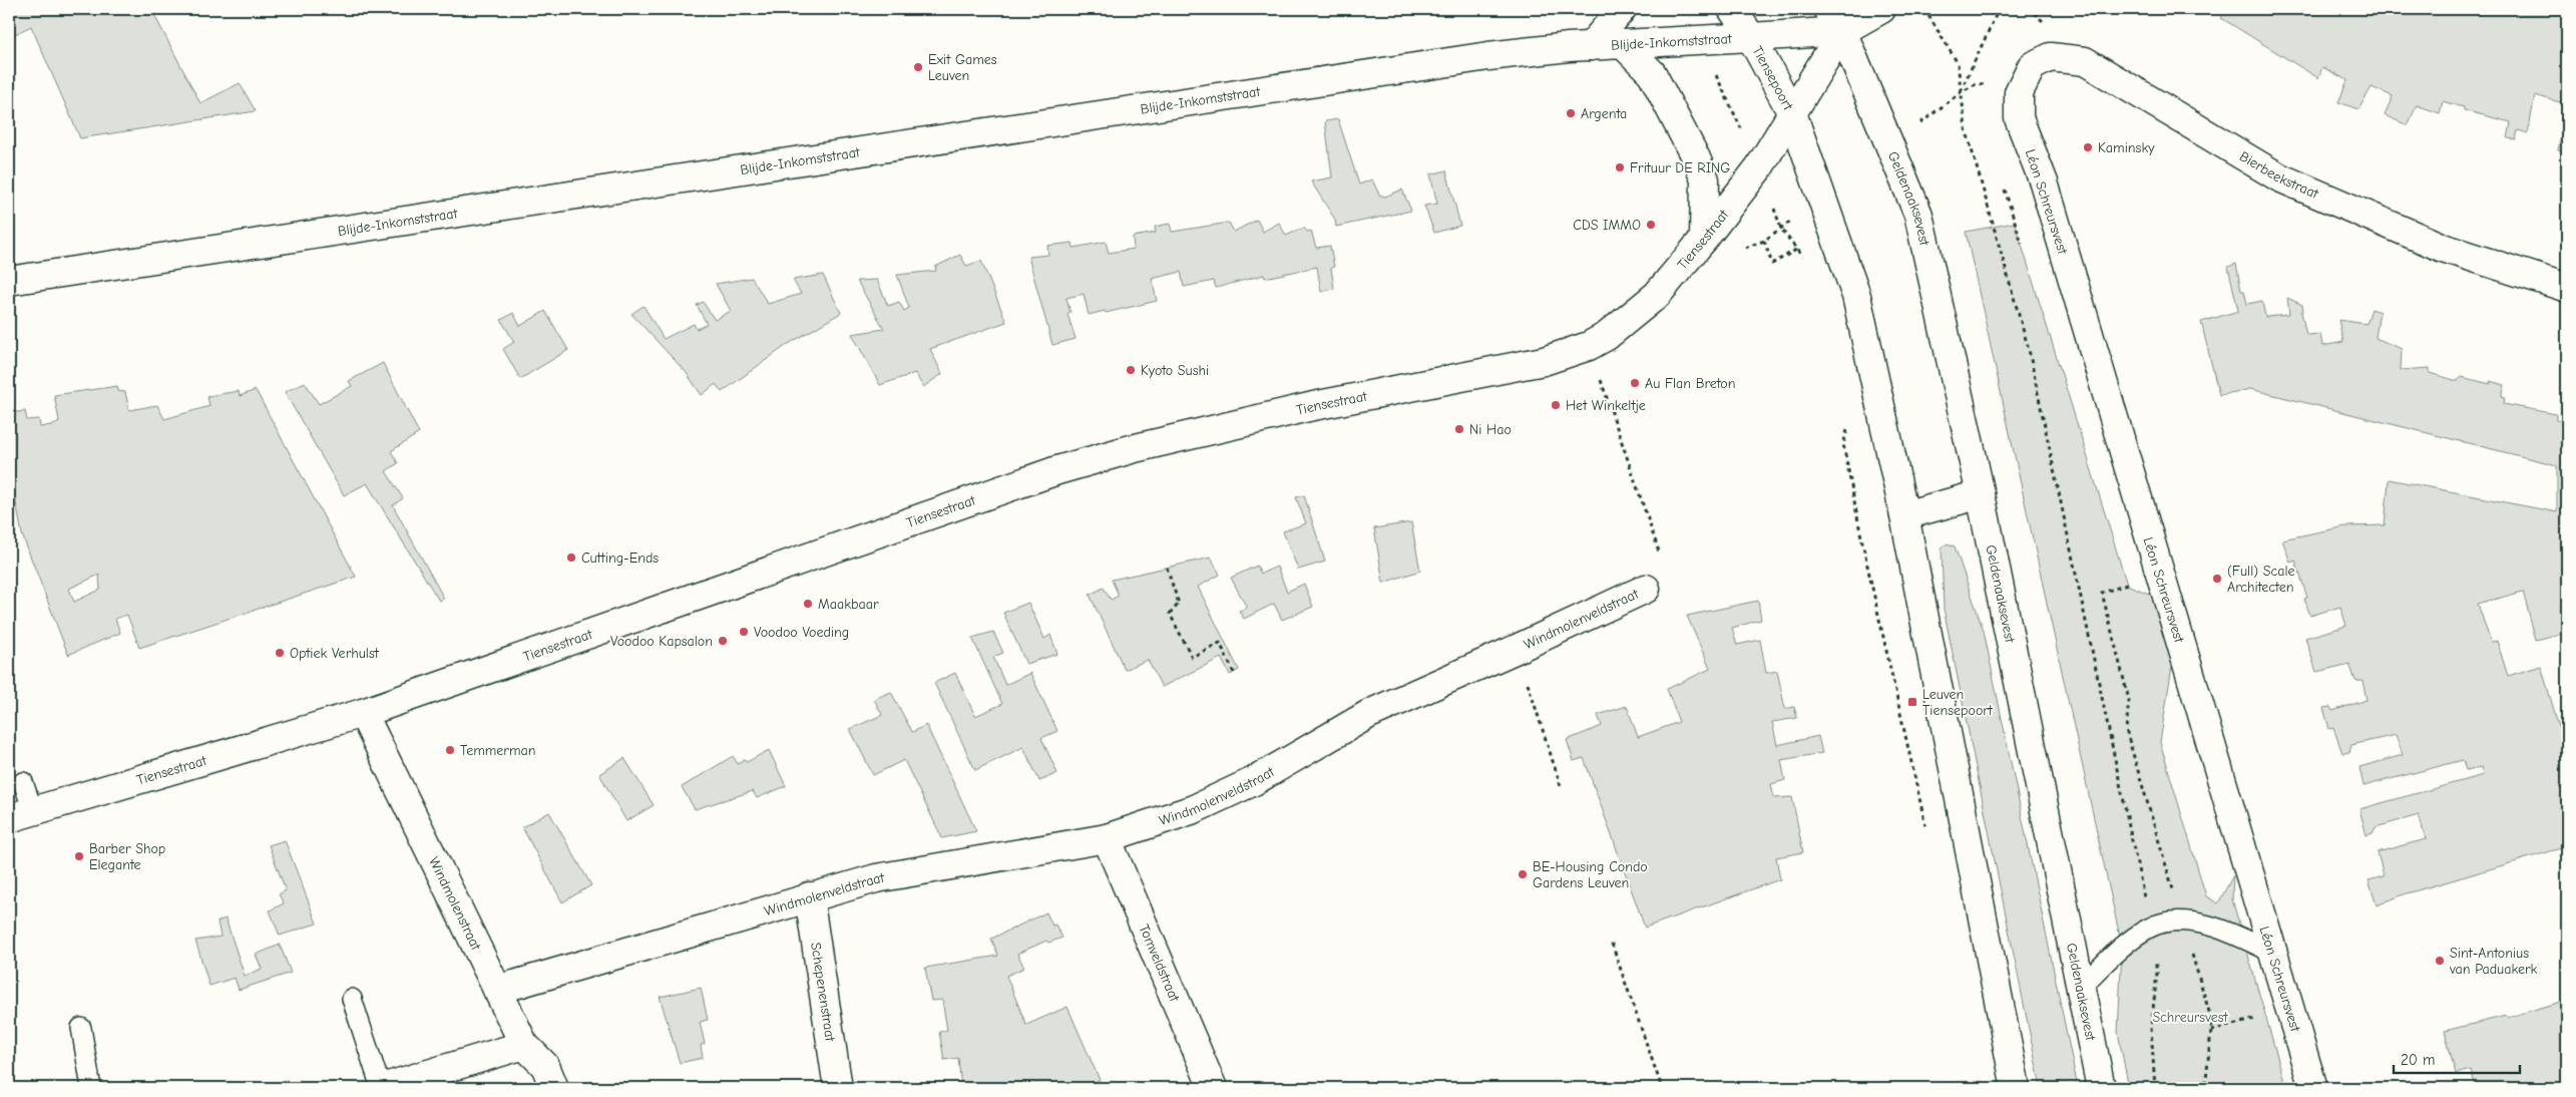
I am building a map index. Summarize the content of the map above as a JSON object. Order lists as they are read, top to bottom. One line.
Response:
{"streets":{"street":["Blijde-Inkomststraat","Tiensepoort","Bierbeekstraat","Geldenaaksevest","Léon Schreursvest","Tiensestraat","Windmolenveldstraat","Windmolenstraat","Tomveldstraat","Schepenenstraat"]},"crossings":[["Blijde-Inkomststraat","Tiensepoort"],["Tiensepoort","Geldenaaksevest"],["Tiensepoort","Tiensestraat"],["Bierbeekstraat","Léon Schreursvest"],["Tiensestraat","Windmolenveldstraat"],["Tiensestraat","Windmolenstraat"],["Windmolenveldstraat","Windmolenstraat"],["Windmolenveldstraat","Tomveldstraat"],["Windmolenveldstraat","Schepenenstraat"]],"parks":["Schreursvest"],"places":{"other":["Exit Games Leuven","Argenta","Kaminsky","Frituur DE RING","CDS IMMO","Kyoto Sushi","Au Flan Breton","Het Winkeltje","Ni Hao","Cutting-Ends","(Full) Scale Architecten","Maakbaar","Voodoo Voeding","Voodoo Kapsalon","Optiek Verhulst","Temmerman","Barber Shop Elegante","BE-Housing Condo Gardens Leuven","Sint-Antonius van Paduakerk"],"transit":["Leuven Tiensepoort"]},"scale_bar":"20 m"}
